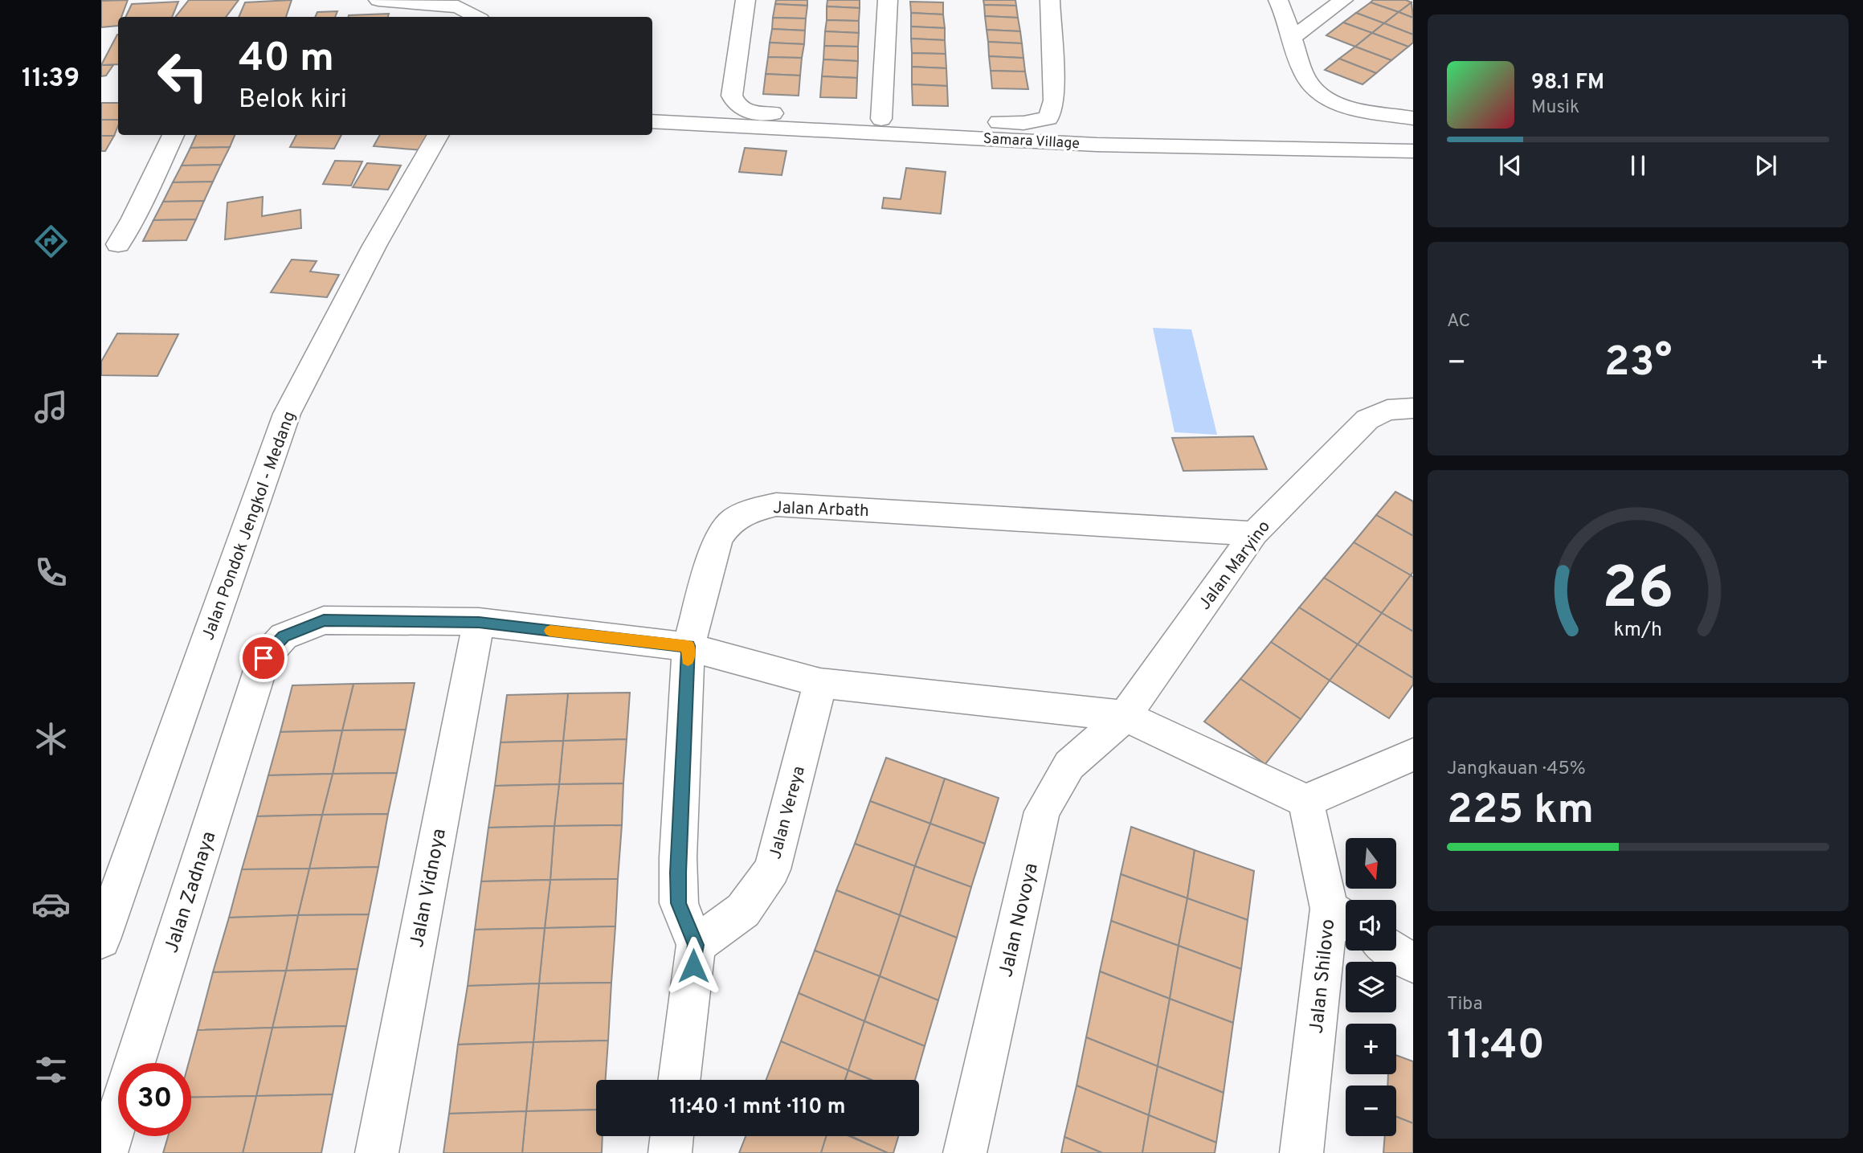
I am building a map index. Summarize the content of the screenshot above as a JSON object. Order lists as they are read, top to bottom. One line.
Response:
{"streets":{"street":["Samara Village","Jalan Arbath","Jalan Pondok Jengkol - Medang","Jalan Maryino","Jalan Vereya","Jalan Vidnoya","Jalan Zadnaya","Jalan Novoya","Jalan Shilovo"]},"crossings":[["Jalan Arbath","Jalan Maryino"],["Jalan Maryino","Jalan Novoya"],["Jalan Vidnoya","Jalan Zadnaya"]],"north":"bottom","page":{"tabs":"11:39","turn":["40 m","Belok kiri"],"song":["98.1 FM","Musik"],"tile":["AC",["Jangkauan · 45%","225 km"],["Tiba","11:40"]],"heat":["−","23°","+"],"map_buttons":["+","−"],"limit":"30","trip":"11:40 · 1 mnt · 110 m","gauge":["26","km/h"]}}
